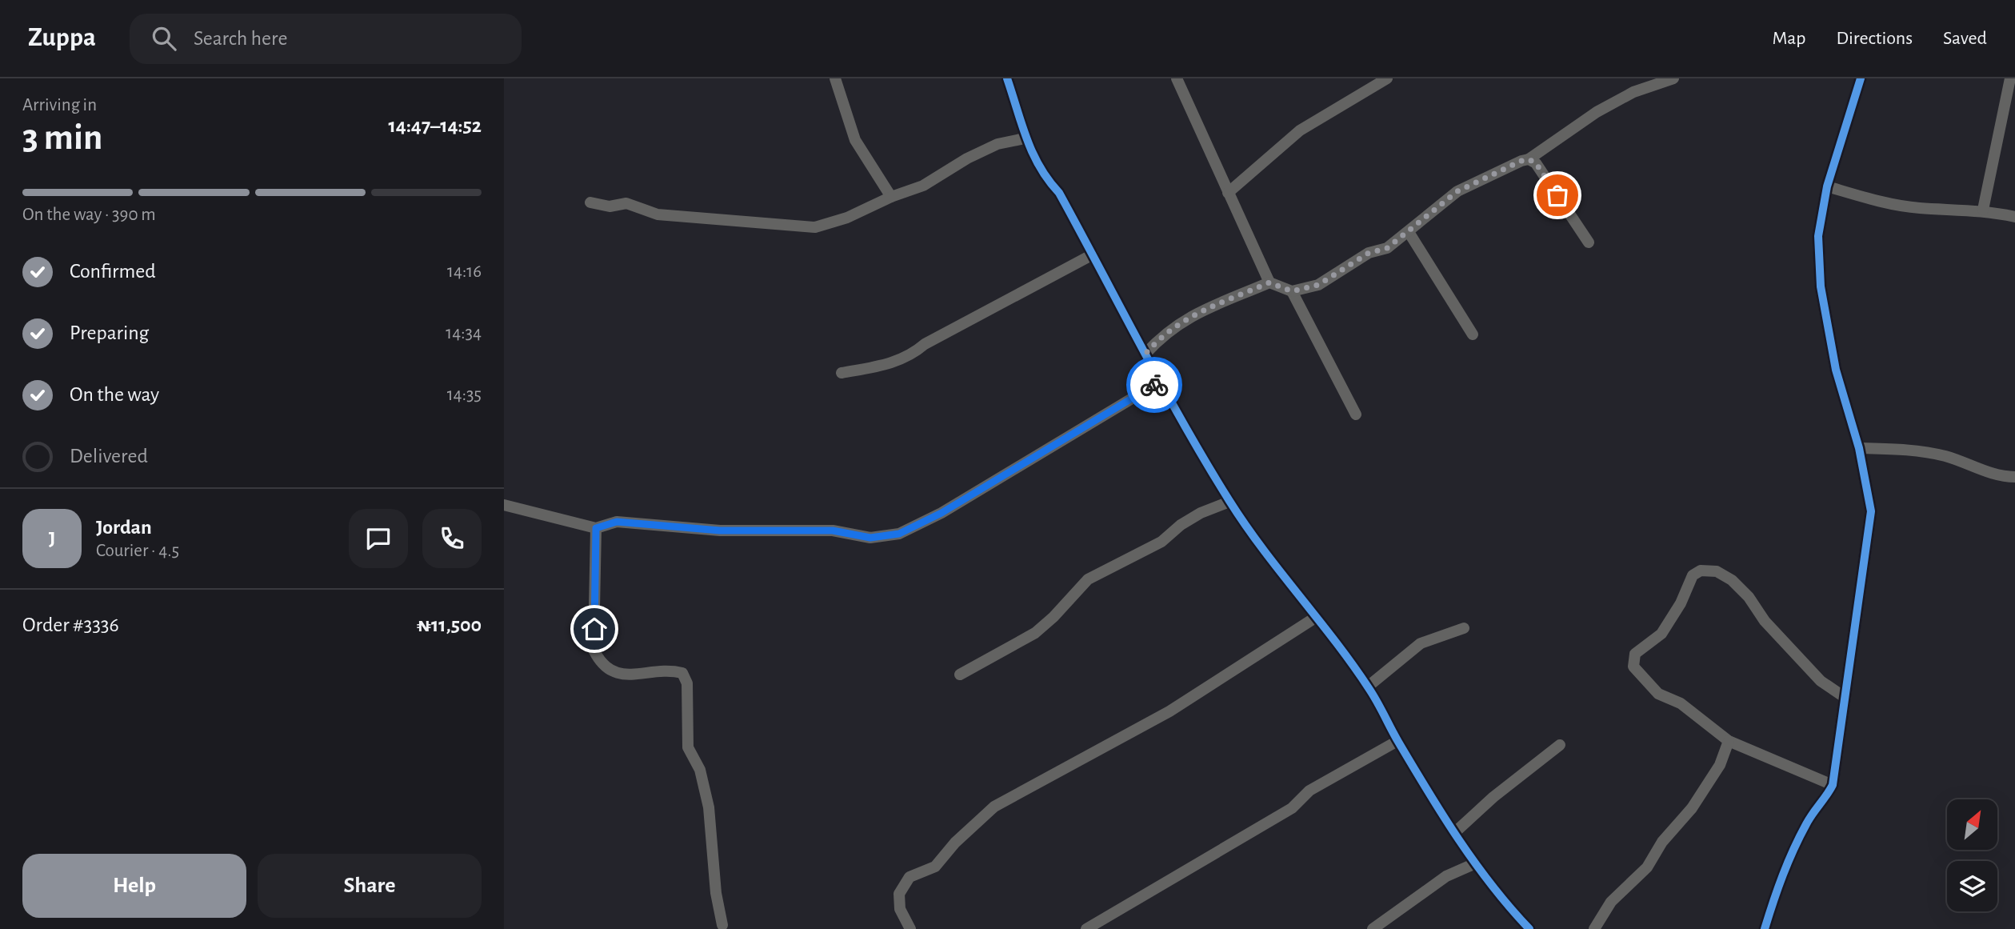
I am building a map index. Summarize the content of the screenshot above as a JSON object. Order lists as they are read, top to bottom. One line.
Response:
{"north":"top right","page":{"header":"Zuppa","search":"Search here","nav":["Map","Directions","Saved"],"heading":["3 min","Arriving in","14:47–14:52"],"panel":["Jordan","Courier · 4.5","Order #3336","₦11,500"],"bar":"On the way · 390 m","list":[["Confirmed","14:16"],["Preparing","14:34"],["On the way","14:35"],"Delivered"],"round":"J","buttons":["Help","Share"]}}
